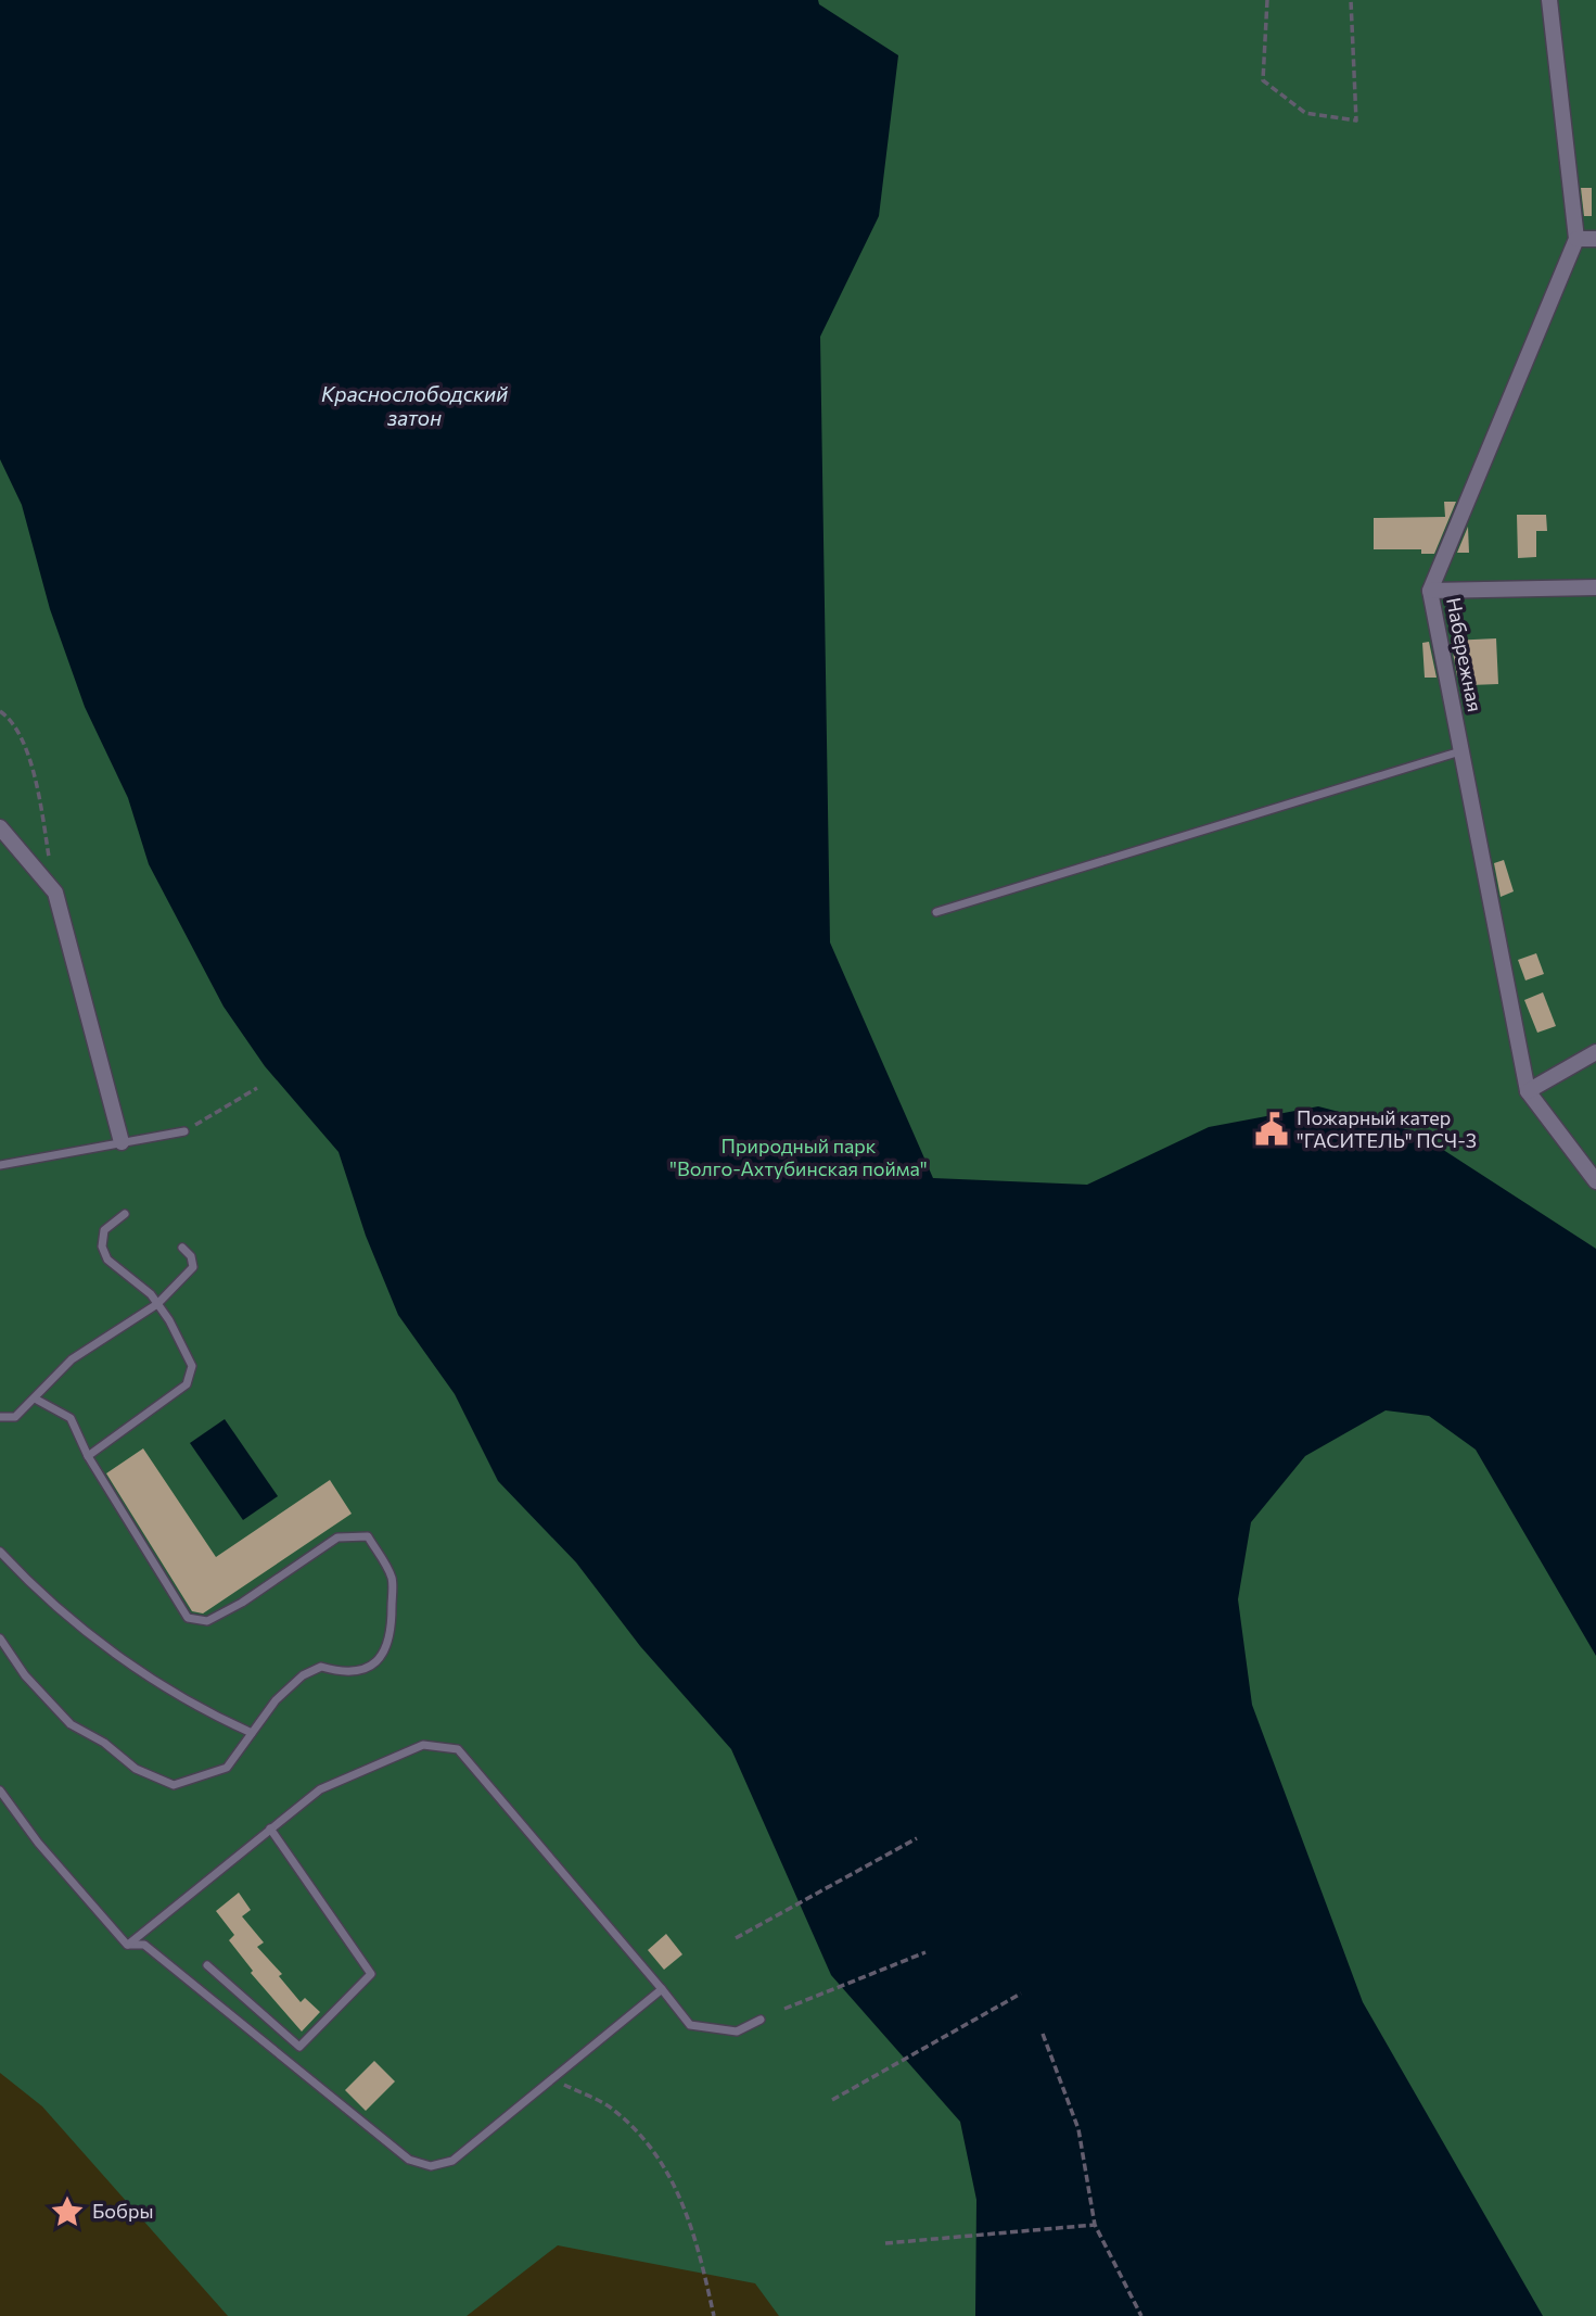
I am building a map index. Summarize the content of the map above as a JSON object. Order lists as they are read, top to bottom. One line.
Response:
{"streets":{"street":["Набережная"]},"water":["Краснослободский затон"],"parks":["Природный парк \"Волго-Ахтубинская пойма\""],"places":{"public building":["Пожарный катер \"ГАСИТЕЛЬ\" ПСЧ-3"],"place":["Бобры"]}}
